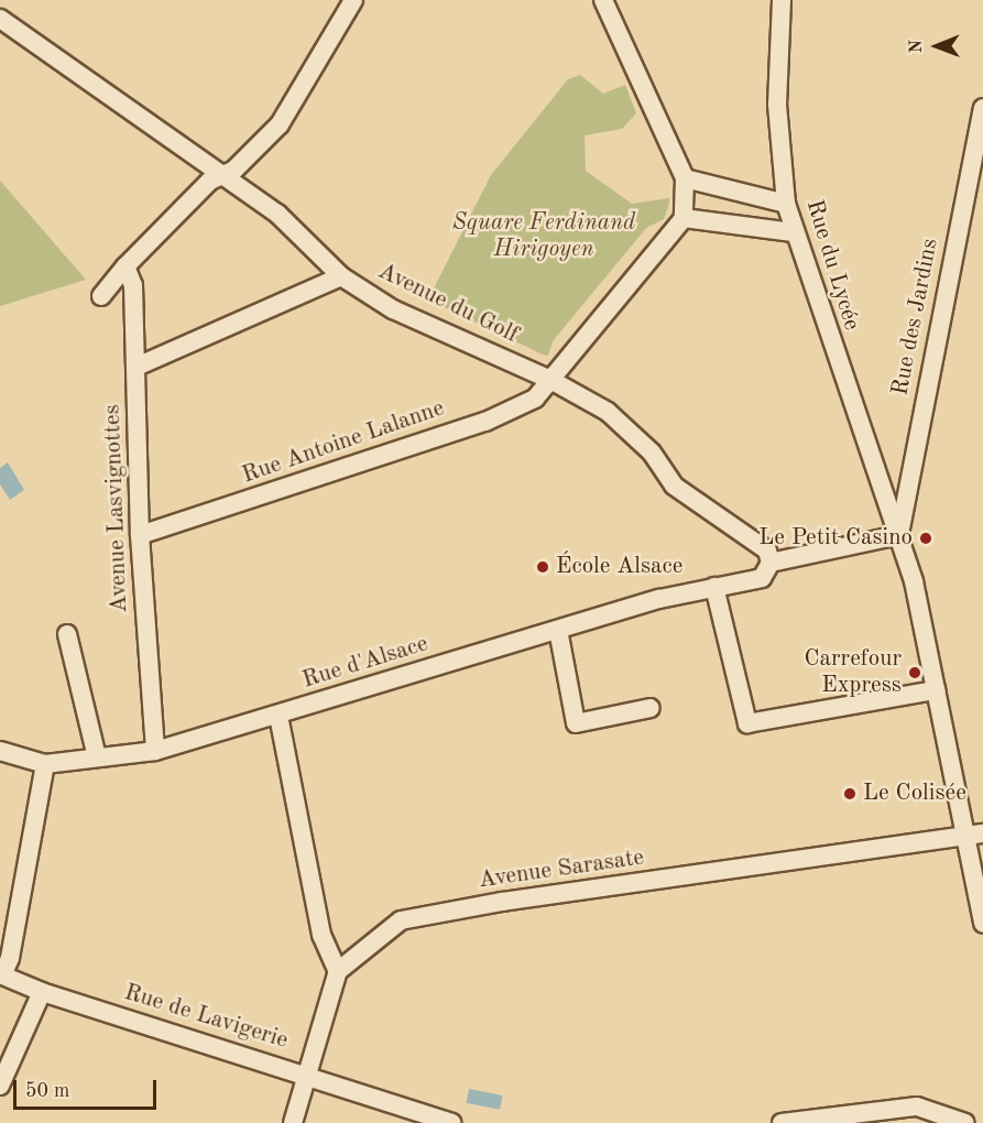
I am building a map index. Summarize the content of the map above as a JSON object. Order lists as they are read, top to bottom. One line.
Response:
{"streets":{"street":["Rue du Lycée","Avenue du Golf","Rue des Jardins","Rue Antoine Lalanne","Avenue Lasvignottes","Rue d'Alsace","Avenue Sarasate","Rue de Lavigerie"]},"crossings":[["Rue du Lycée","Rue des Jardins"],["Rue du Lycée","Rue d'Alsace"],["Rue du Lycée","Avenue Sarasate"],["Avenue du Golf","Rue Antoine Lalanne"],["Avenue du Golf","Rue d'Alsace"],["Rue des Jardins","Rue d'Alsace"],["Rue Antoine Lalanne","Avenue Lasvignottes"],["Avenue Lasvignottes","Rue d'Alsace"]],"parks":["Square Ferdinand Hirigoyen"],"places":["Le Petit Casino","École Alsace","Carrefour Express","Le Colisée"],"scale_bar":"50 m","north":"left"}
